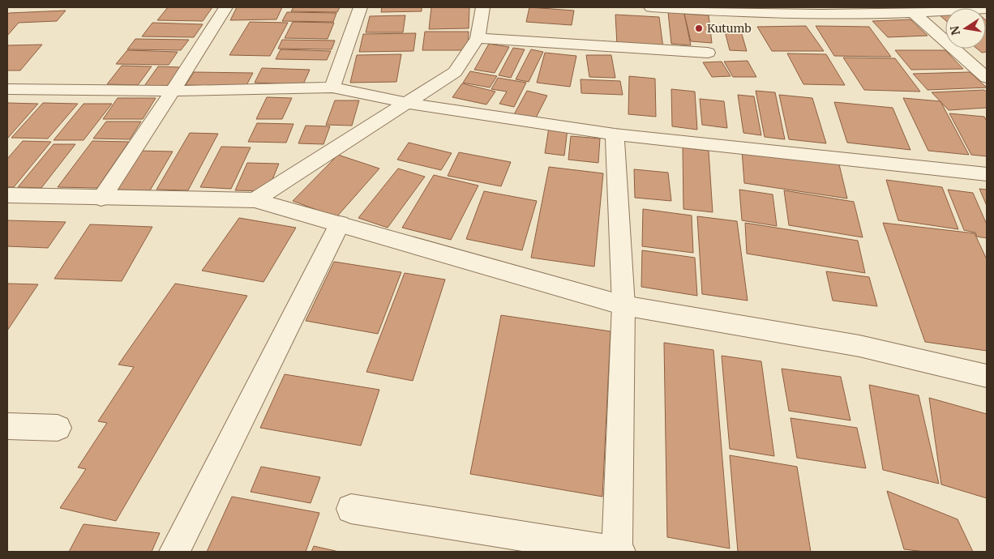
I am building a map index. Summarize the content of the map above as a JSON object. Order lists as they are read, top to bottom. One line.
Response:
{"places":["Kutumb"],"north":"left"}
